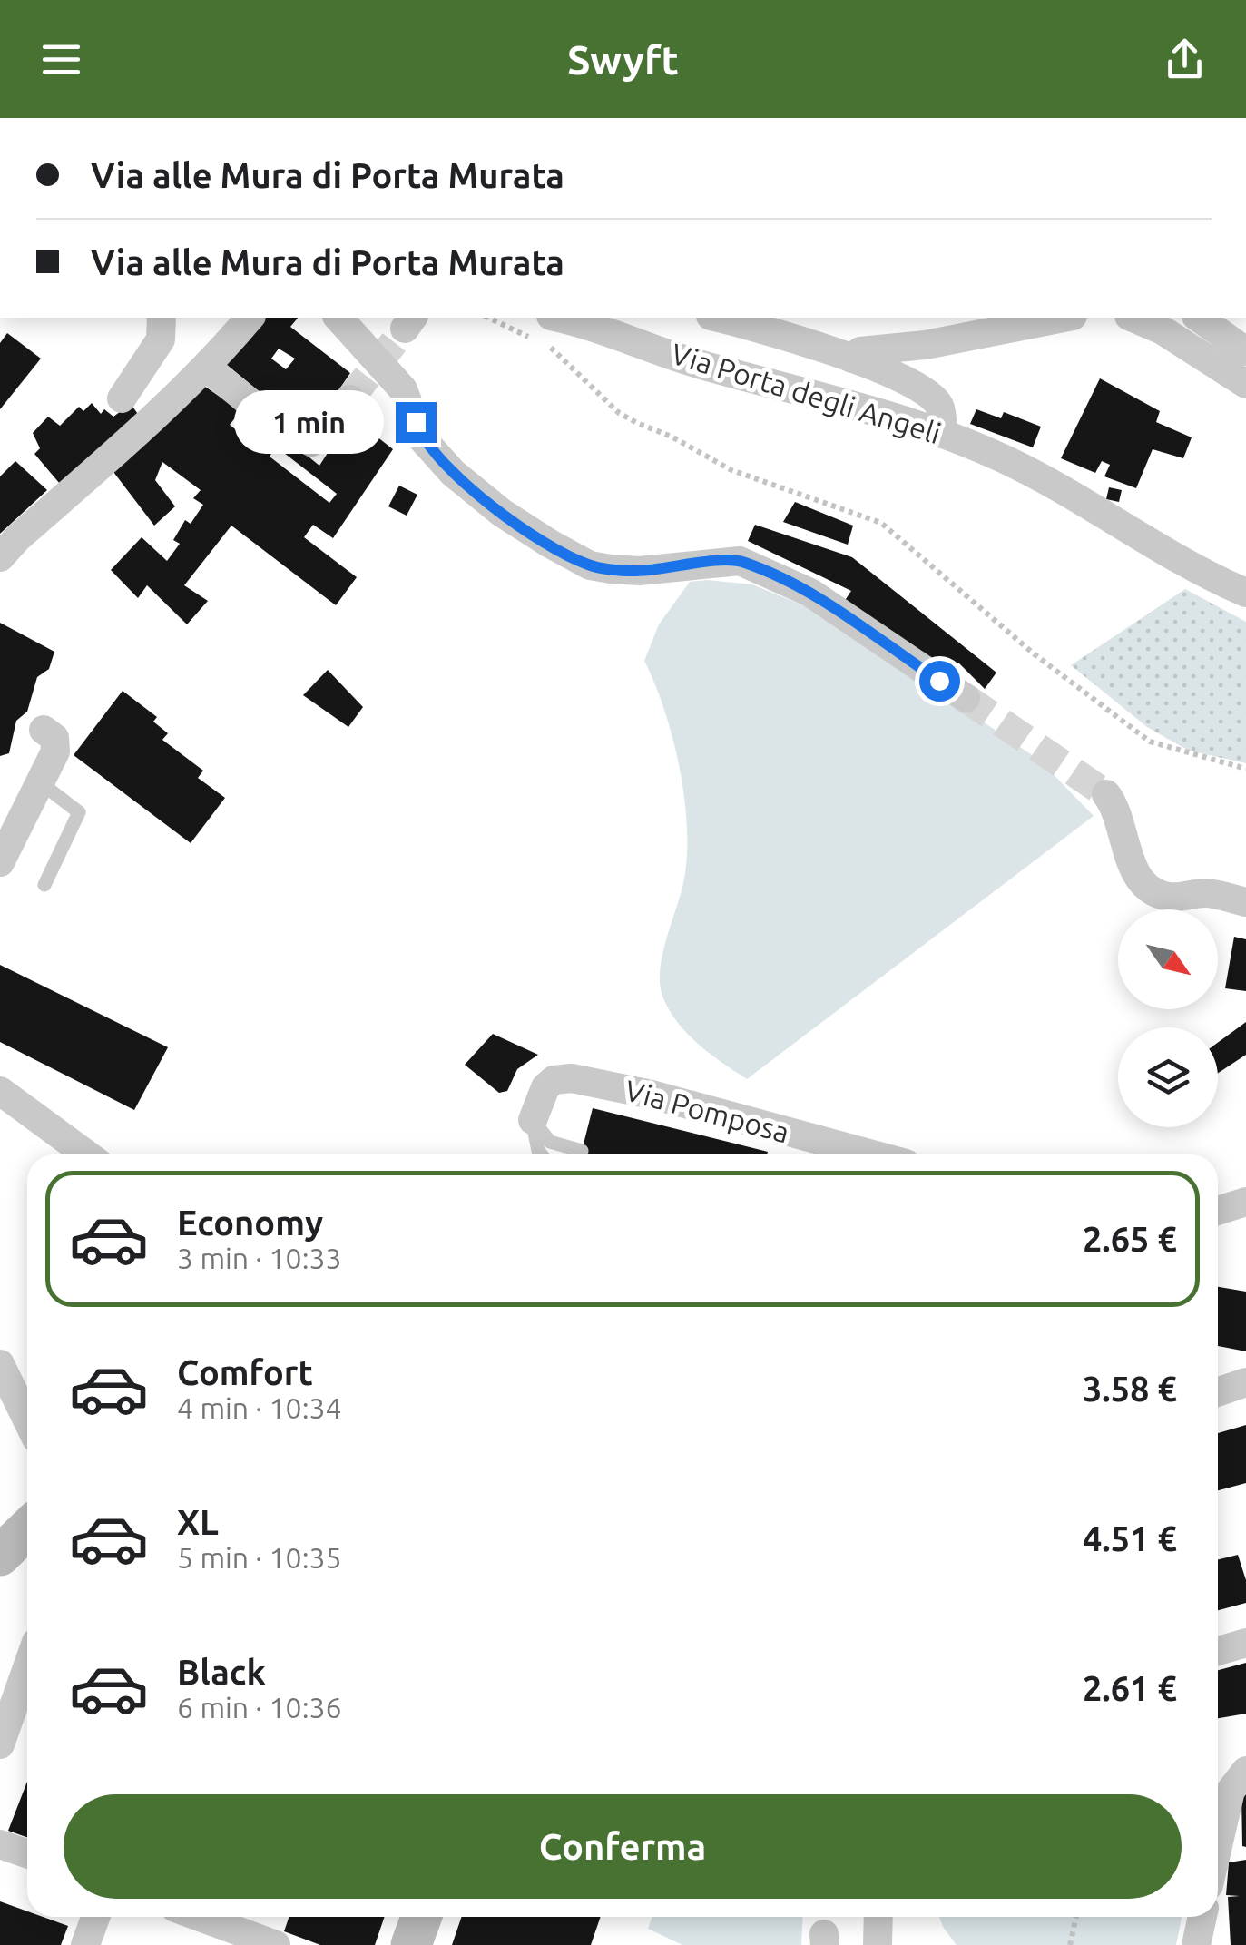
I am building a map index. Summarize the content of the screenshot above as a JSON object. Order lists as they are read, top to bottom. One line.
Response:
{"streets":{"street":["Via Porta degli Angeli","Via Pomposa"]},"north":"bottom right","page":{"header":"Swyft","banner":["Via alle Mura di Porta Murata","Via alle Mura di Porta Murata"],"bubble":"1 min","list":[{"name":"Economy","note":"3 min · 10:33","value":"2.65 €"},{"name":"Comfort","note":"4 min · 10:34","value":"3.58 €"},{"name":"XL","note":"5 min · 10:35","value":"4.51 €"},{"name":"Black","note":"6 min · 10:36","value":"2.61 €"}],"buttons":"Conferma"}}
